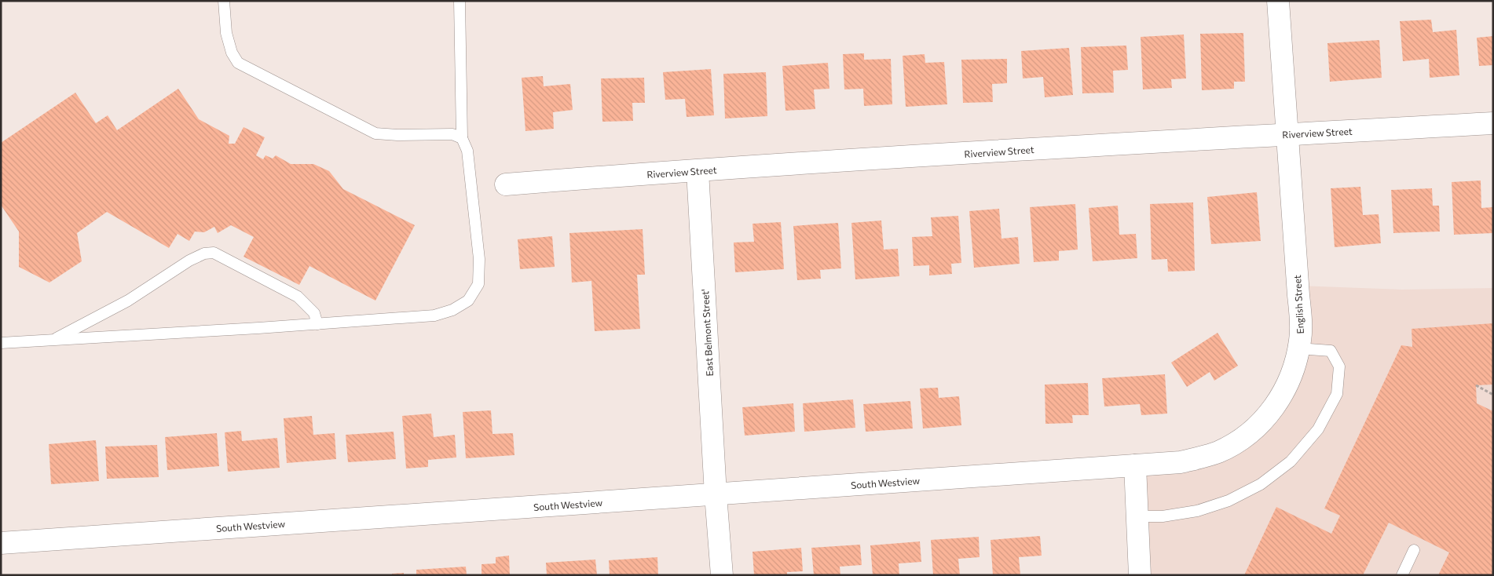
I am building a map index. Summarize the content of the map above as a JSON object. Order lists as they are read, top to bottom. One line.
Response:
{"streets":{"street":["Riverview Street","English Street","East Belmont Street'","South Westview"]},"crossings":[["Riverview Street","English Street"],["Riverview Street","East Belmont Street'"],["English Street","South Westview"],["East Belmont Street'","South Westview"]]}
